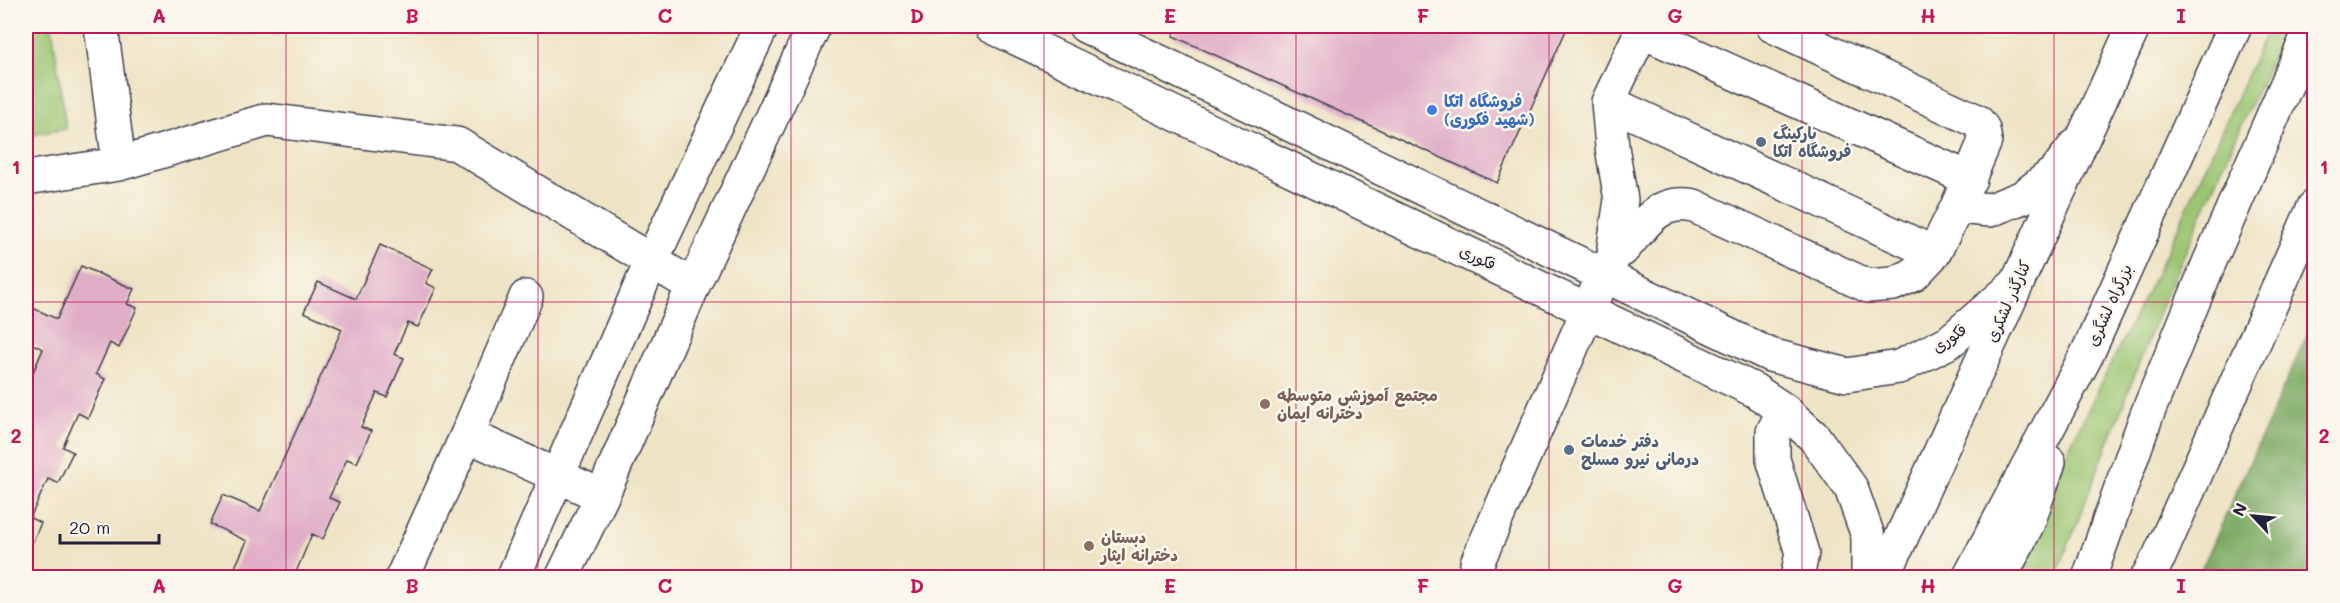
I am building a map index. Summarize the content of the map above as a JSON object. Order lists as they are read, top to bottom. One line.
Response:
{"streets":{"main road":["فکوری","کنارگذر لشکری","بزرگراه لشگری"]},"crossings":[["فکوری","کنارگذر لشکری"]],"places":["فروشگاه اتکا (شهید فکوری)","پارکینگ فروشگاه اتکا","مجتمع آموزشی متوسطه دخترانه ایمان","دفتر خدمات درمانی نیرو مسلح","دبستان دخترانه ایثار"],"scale_bar":"20 m","north":"top left","grid":{"columns":["A","B","C","D","E","F","G","H","I"],"rows":["1","2"]}}
